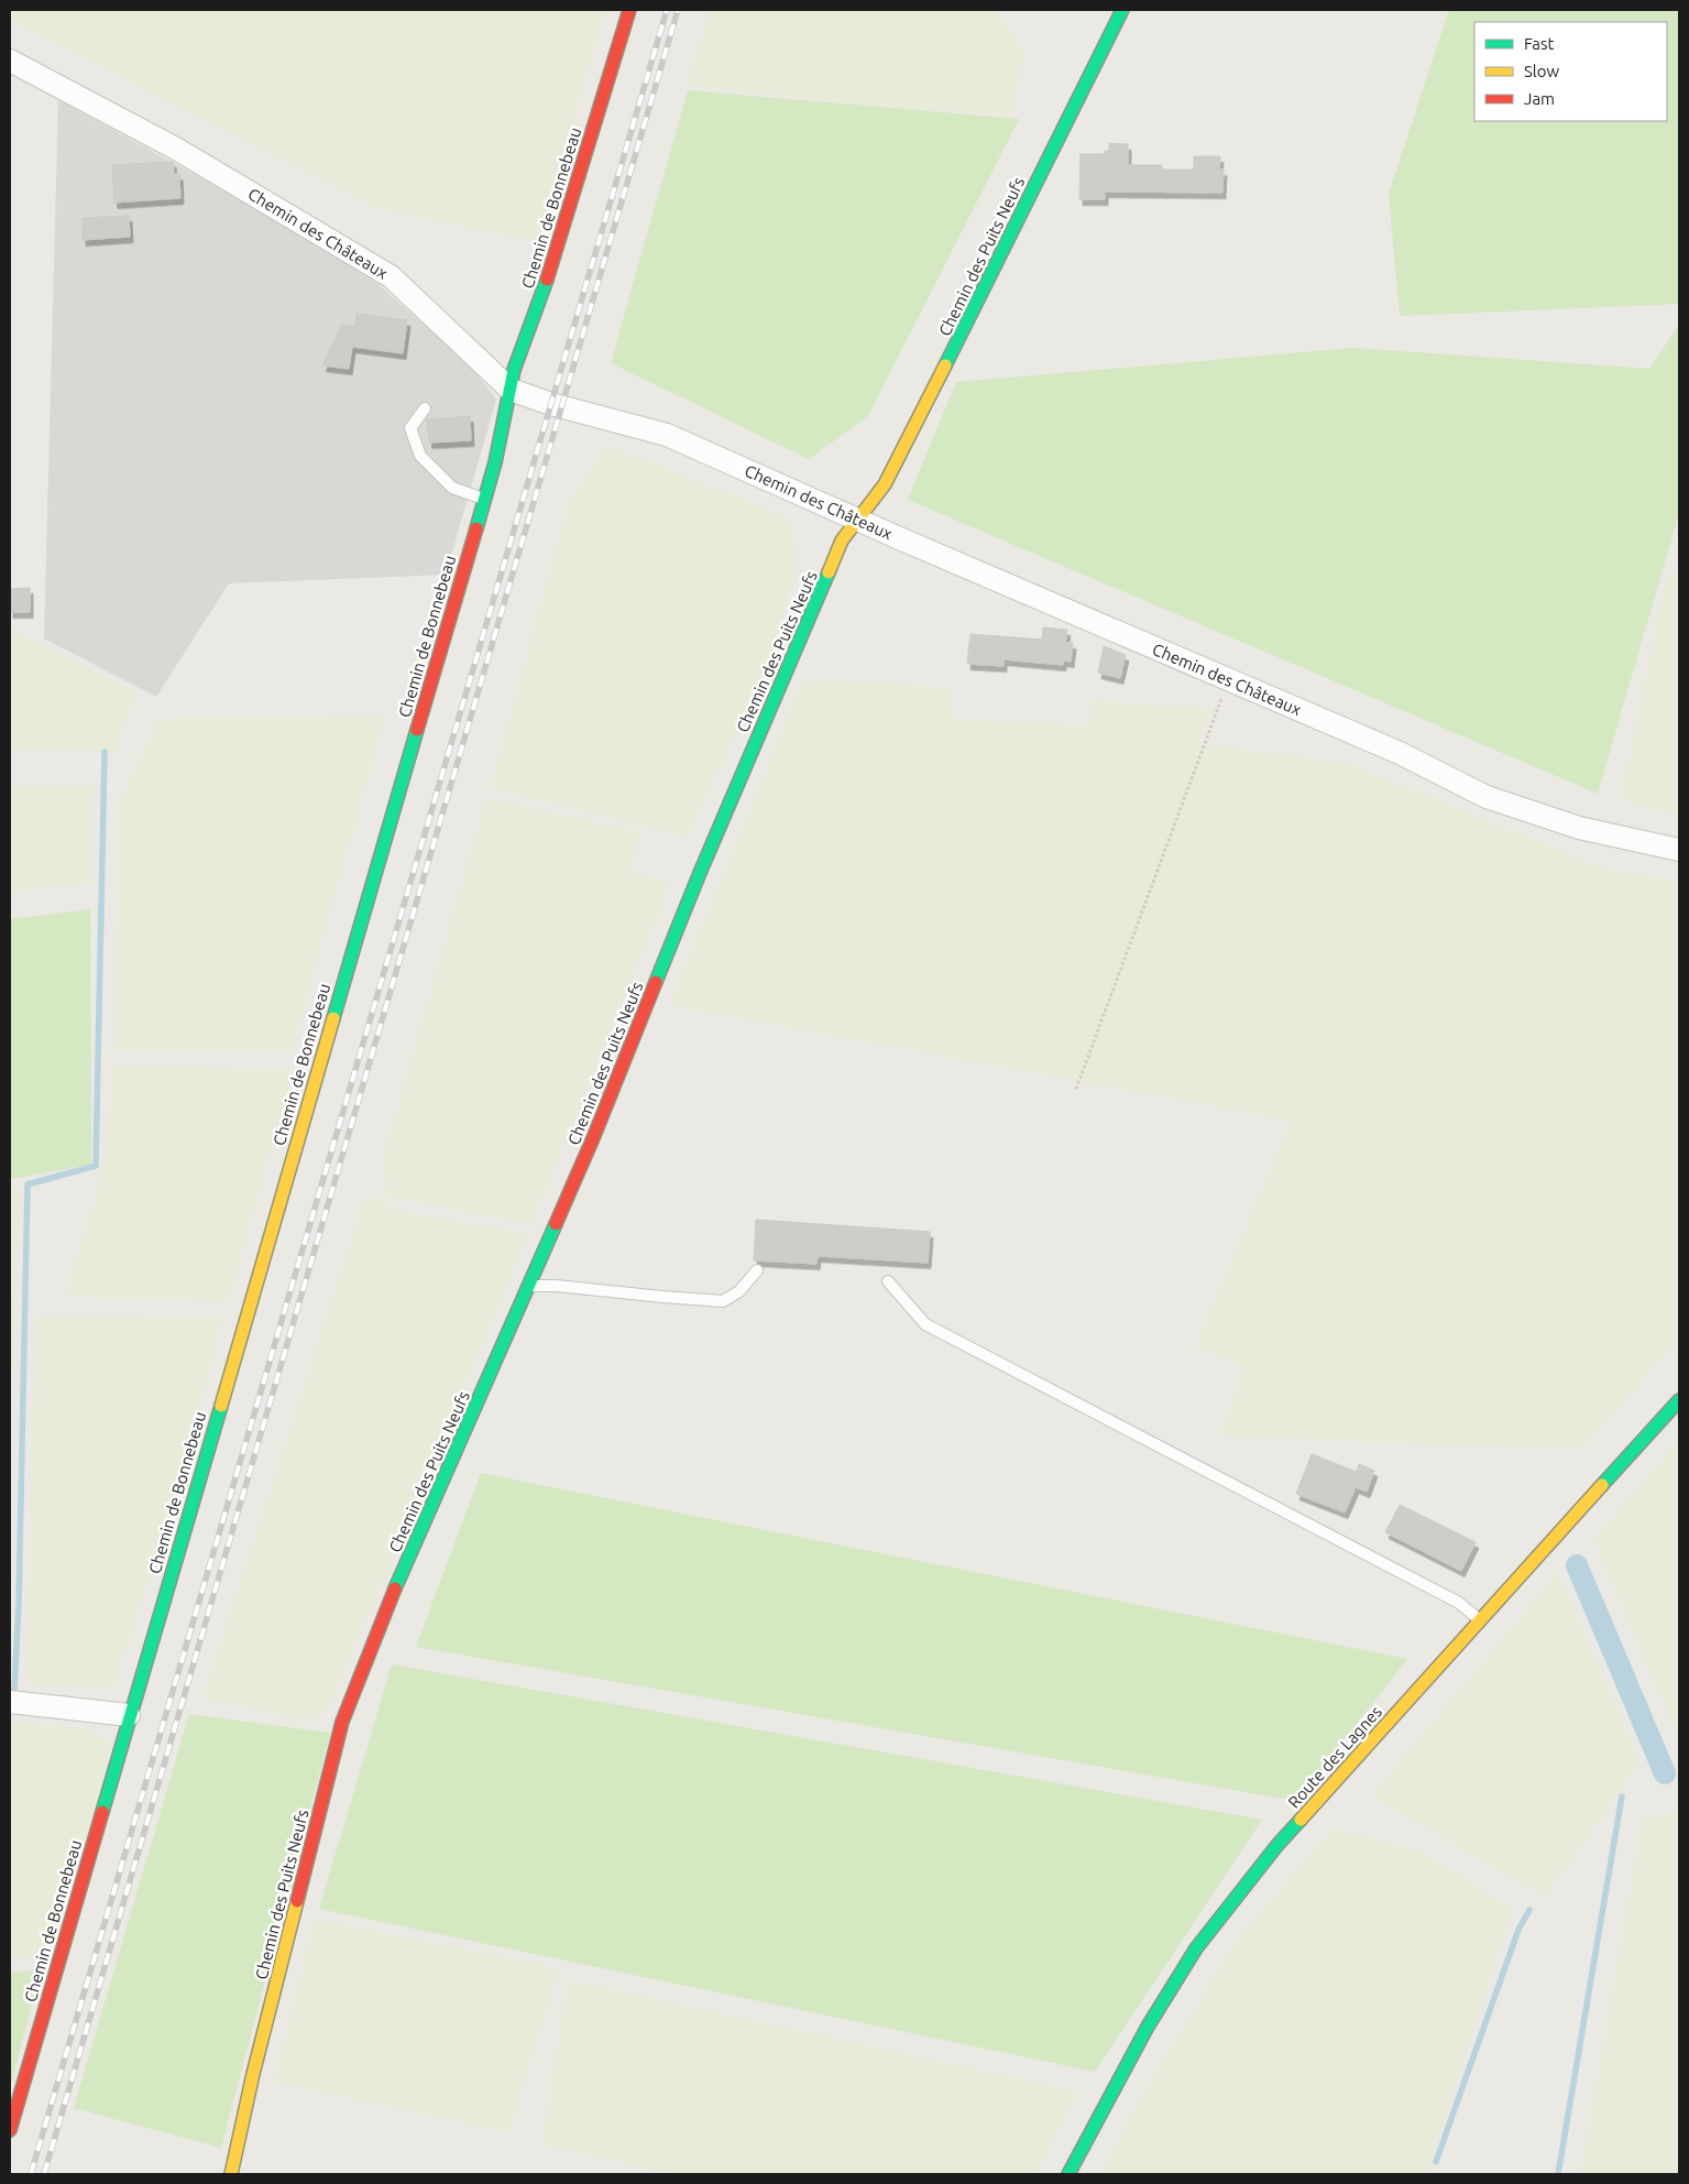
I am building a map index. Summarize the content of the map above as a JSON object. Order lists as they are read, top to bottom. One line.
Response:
{"streets":{"street":["Chemin de Bonnebeau","Chemin des Châteaux","Chemin des Puits Neufs","Route des Lagnes"]},"crossings":[["Chemin de Bonnebeau","Chemin des Châteaux"],["Chemin des Châteaux","Chemin des Puits Neufs"]],"legend":["Fast","Slow","Jam"]}
